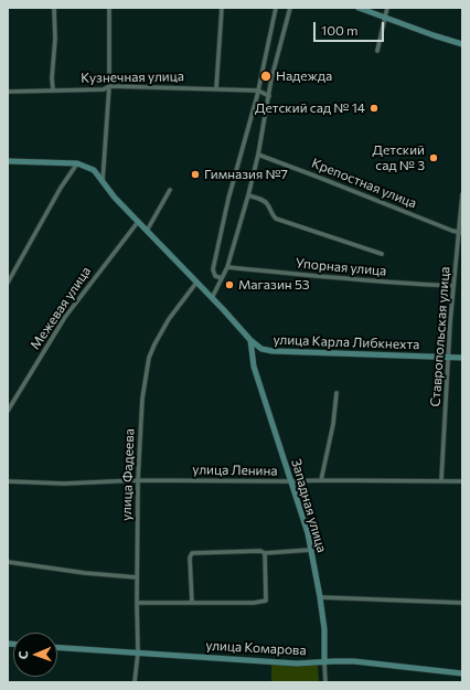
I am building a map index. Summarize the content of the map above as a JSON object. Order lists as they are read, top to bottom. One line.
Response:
{"streets":{"main road":["улица Карла Либкнехта","Западная улица","улица Комарова"],"street":["Кузнечная улица","Крепостная улица","Упорная улица","Межевая улица","Ставропольская улица","улица Ленина","улица Фадеева"]},"crossings":[["Крепостная улица","Ставропольская улица"],["Упорная улица","Ставропольская улица"],["Межевая улица","улица Карла Либкнехта"],["Ставропольская улица","улица Карла Либкнехта"],["Ставропольская улица","улица Ленина"],["улица Карла Либкнехта","улица Фадеева"],["улица Карла Либкнехта","Западная улица"],["улица Ленина","улица Фадеева"],["улица Ленина","Западная улица"],["улица Фадеева","улица Комарова"],["Западная улица","улица Комарова"]],"places":["Надежда","Детский сад № 14","Детский сад № 3","Гимназия №7","Магазин 53"],"scale_bar":"100 m","north":"left"}
